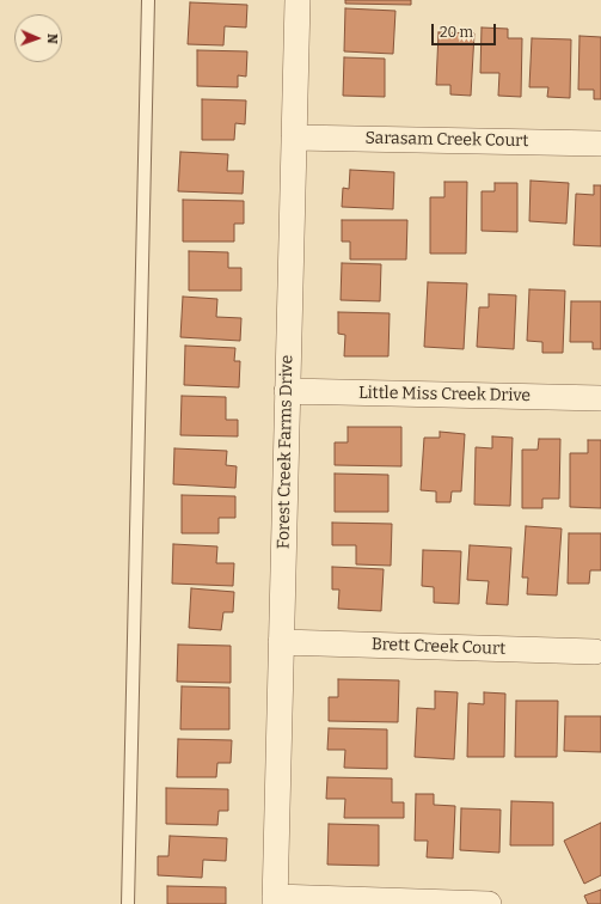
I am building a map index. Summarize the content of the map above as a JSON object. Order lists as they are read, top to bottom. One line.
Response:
{"streets":{"street":["Sarasam Creek Court","Little Miss Creek Drive","Forest Creek Farms Drive","Brett Creek Court"]},"crossings":[["Sarasam Creek Court","Forest Creek Farms Drive"],["Little Miss Creek Drive","Forest Creek Farms Drive"],["Forest Creek Farms Drive","Brett Creek Court"]],"scale_bar":"20 m","north":"right"}
